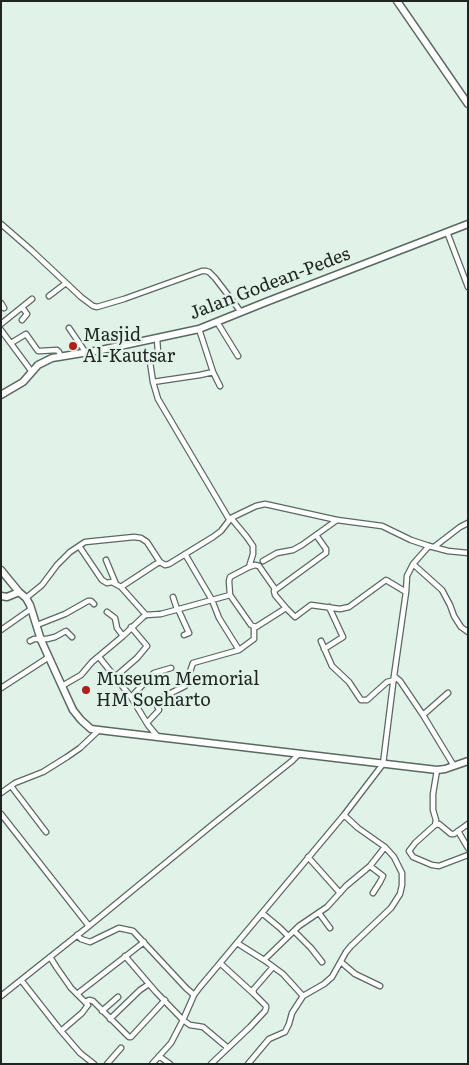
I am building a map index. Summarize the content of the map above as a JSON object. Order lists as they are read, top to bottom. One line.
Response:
{"streets":{"street":["Jalan Godean-Pedes"]},"places":["Masjid Al-Kautsar","Museum Memorial HM Soeharto"]}
